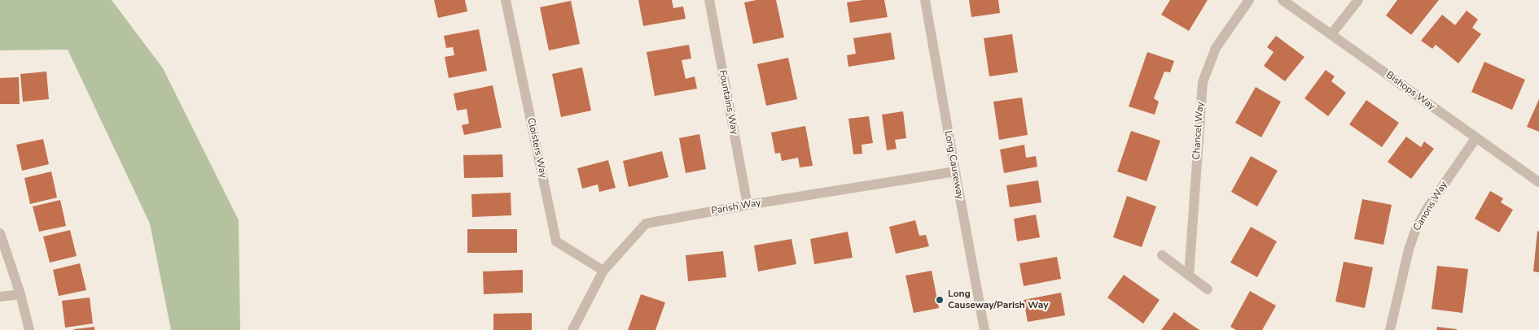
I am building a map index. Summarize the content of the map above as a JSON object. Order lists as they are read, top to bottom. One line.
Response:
{"streets":{"street":["Bishops Way","Fountains Way","Chancel Way","Cloisters Way","Long Causeway","Canons Way","Parish Way"]},"crossings":[["Bishops Way","Canons Way"],["Fountains Way","Parish Way"],["Cloisters Way","Parish Way"],["Long Causeway","Parish Way"]],"places":["Long Causeway/Parish Way"]}
